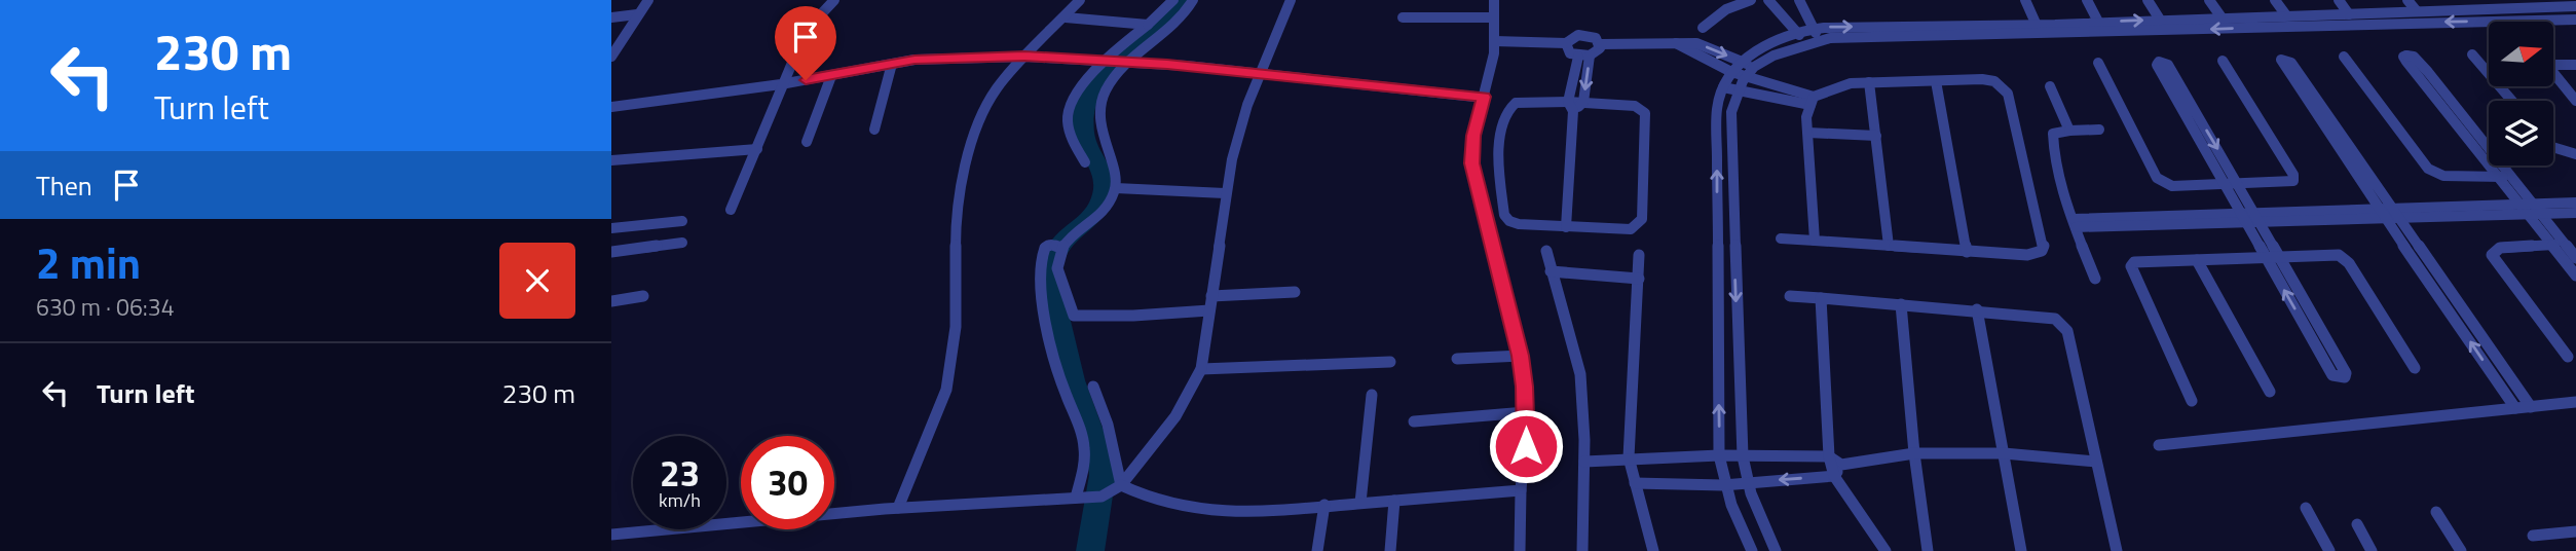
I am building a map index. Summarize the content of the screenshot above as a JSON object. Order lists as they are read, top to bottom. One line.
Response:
{"north":"right","page":{"turn":["230 m","Turn left"],"then":"Then","heading":["2 min","630 m · 06:34"],"list":[{"name":"Turn left","value":"230 m"}],"speed":"23 km/h","limit":"30"}}
